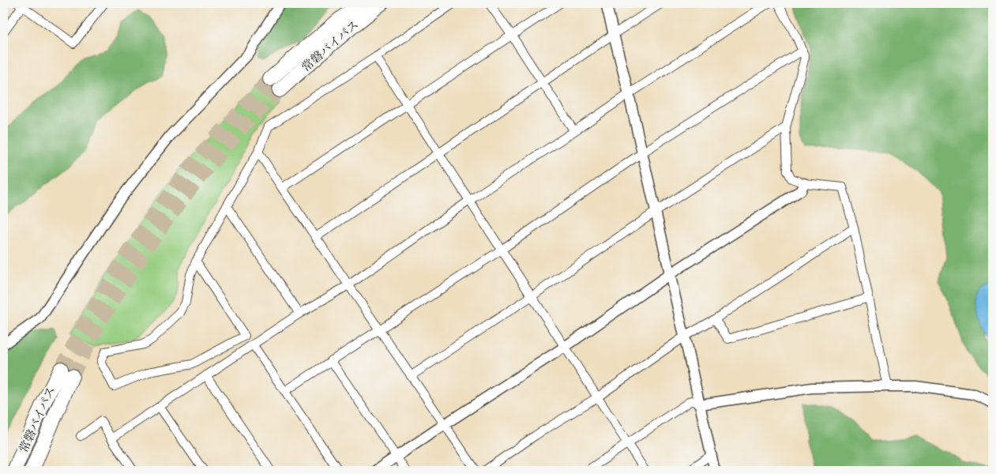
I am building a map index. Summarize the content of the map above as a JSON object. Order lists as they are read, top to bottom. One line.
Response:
{"streets":{"highway":["常磐バイパス"]}}
